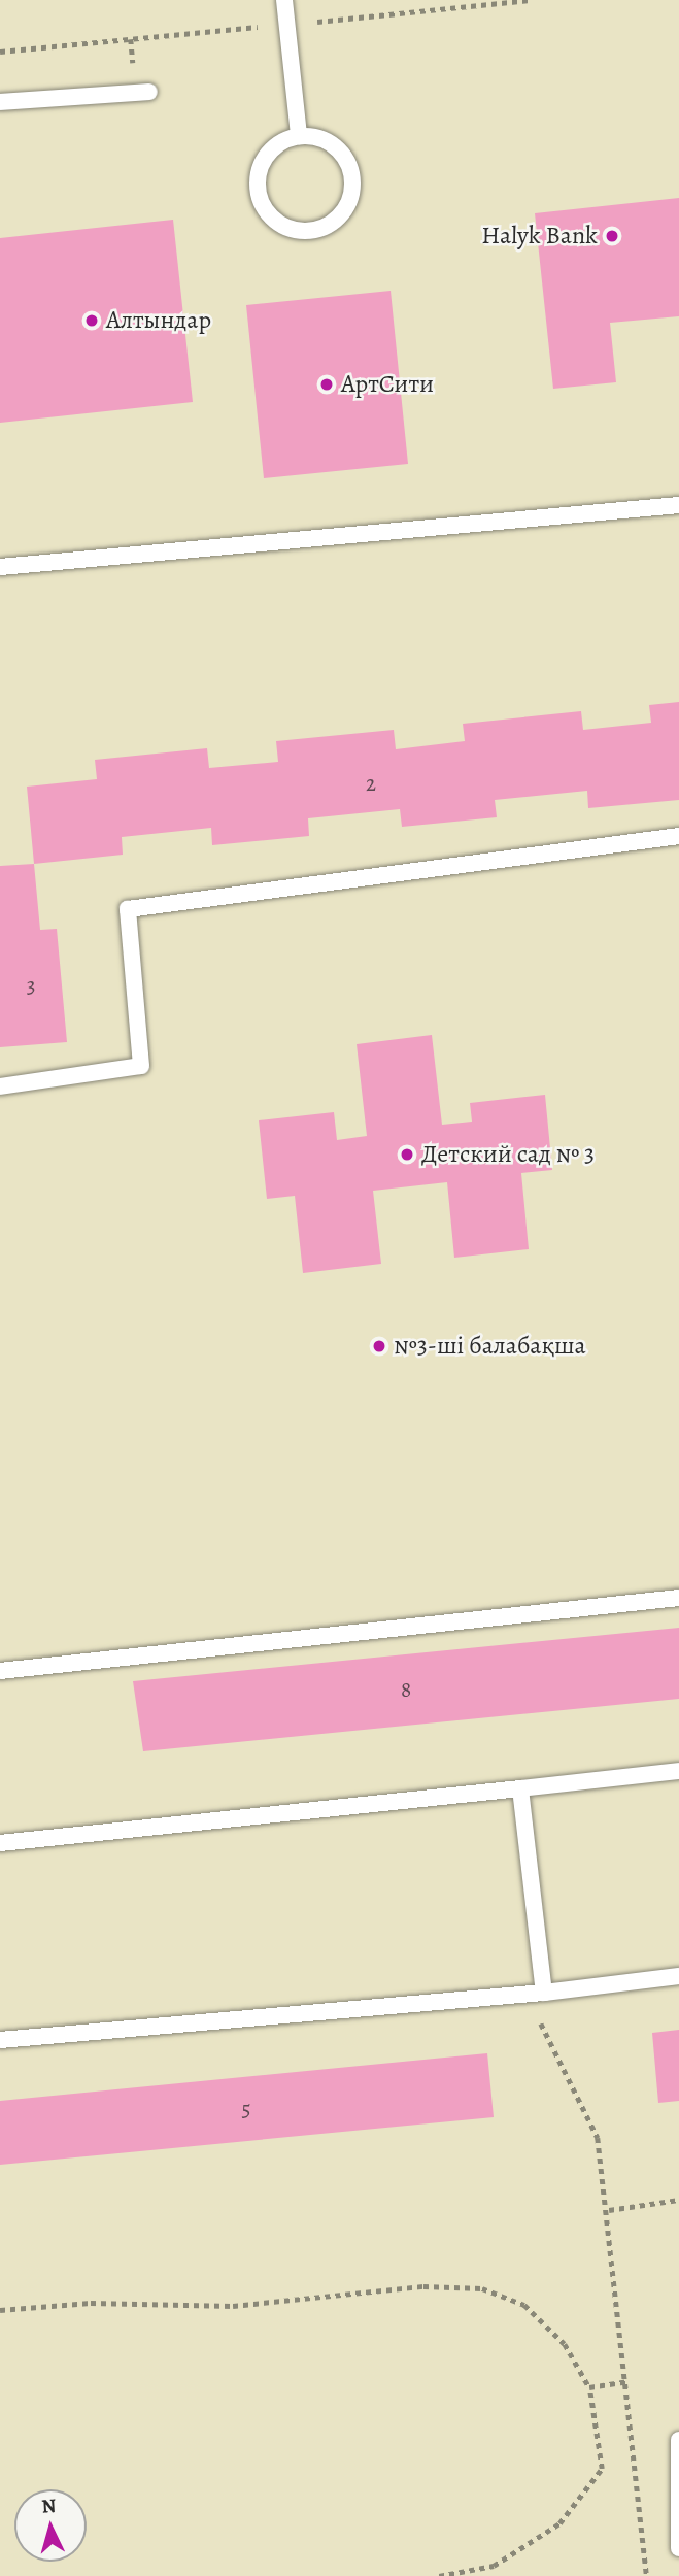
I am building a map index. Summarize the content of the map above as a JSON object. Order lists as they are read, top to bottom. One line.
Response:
{"places":["Halyk Bank","Алтындар","АртСити","Детский сад № 3","№3-ші балабақша"],"house_numbers":["2","3","8","5"],"north":"top"}
